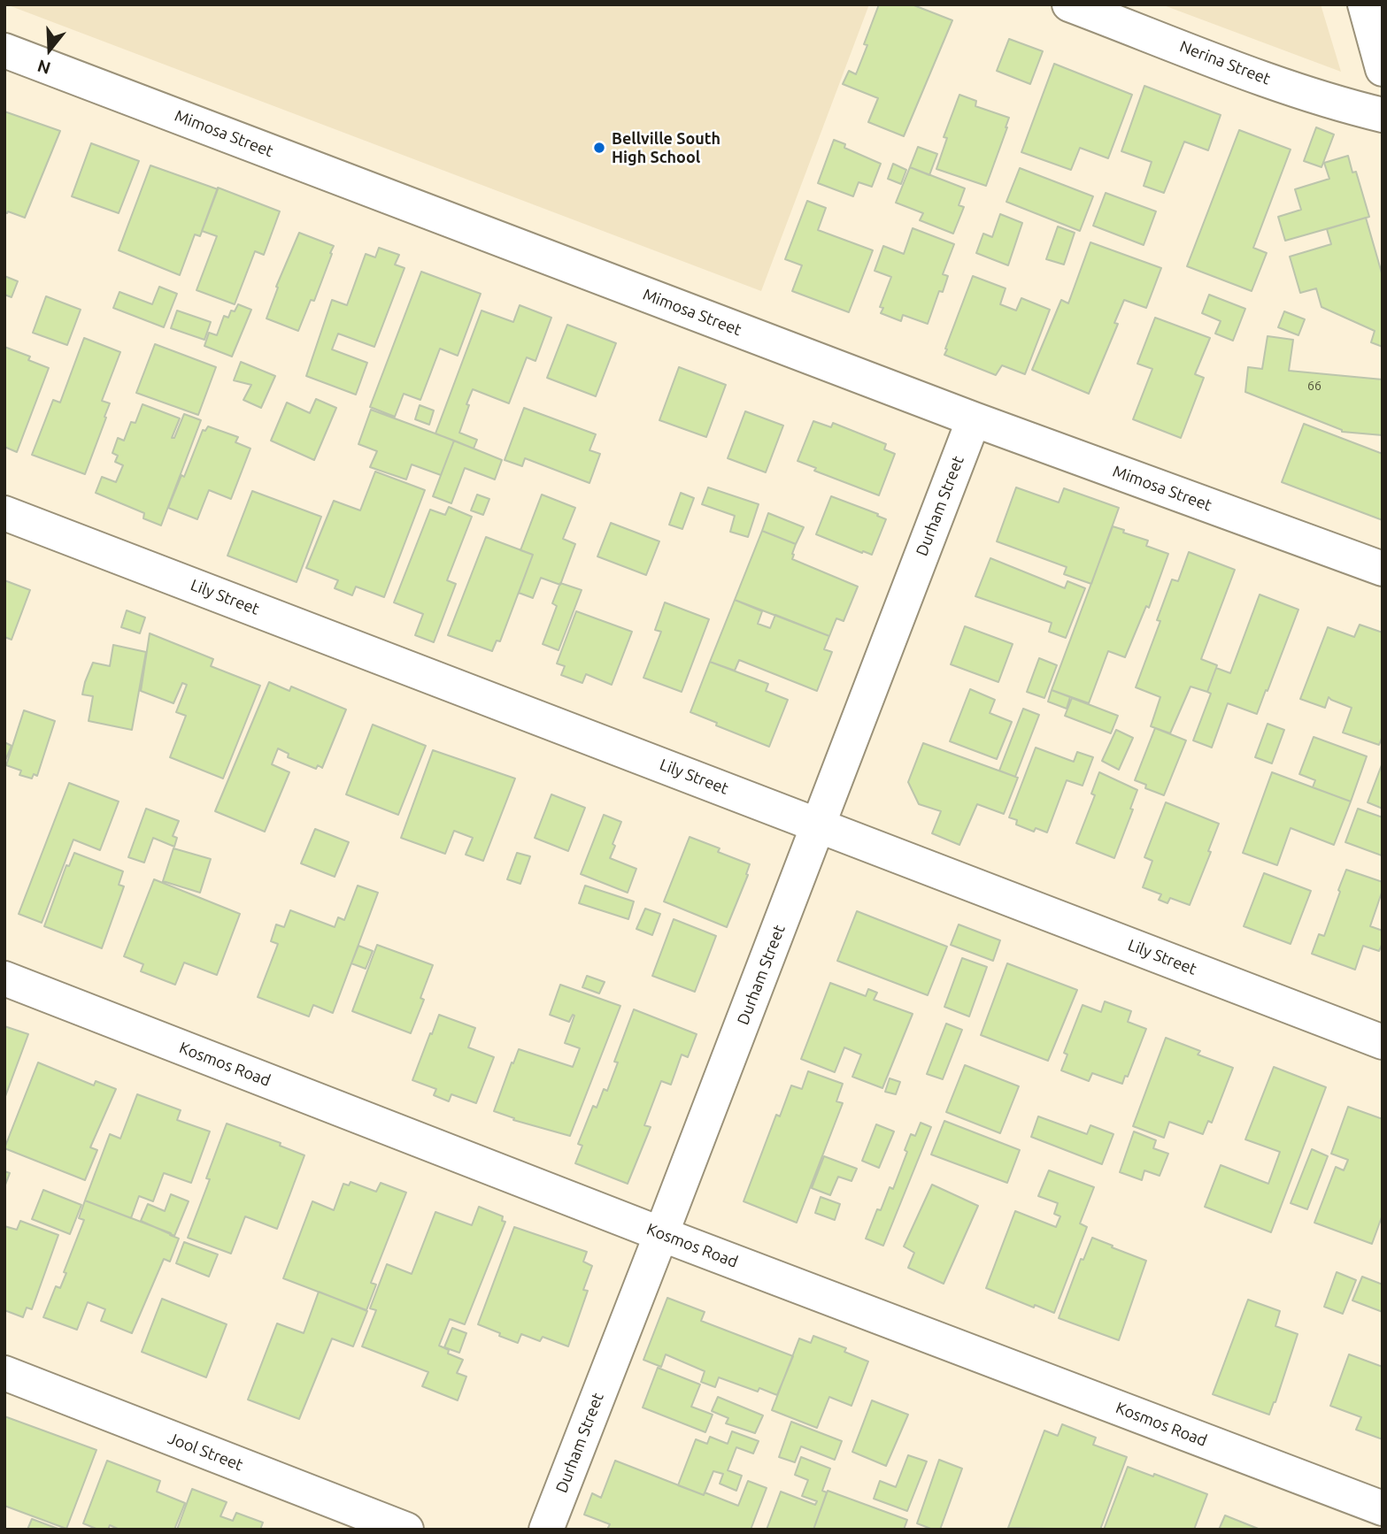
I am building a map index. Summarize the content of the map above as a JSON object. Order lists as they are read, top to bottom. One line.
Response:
{"streets":{"street":["Nerina Street","Mimosa Street","Durham Street","Lily Street","Kosmos Road","Jool Street"]},"crossings":[["Mimosa Street","Durham Street"],["Durham Street","Lily Street"],["Durham Street","Kosmos Road"]],"places":["Bellville South High School"],"house_numbers":["66"],"north":"bottom"}
